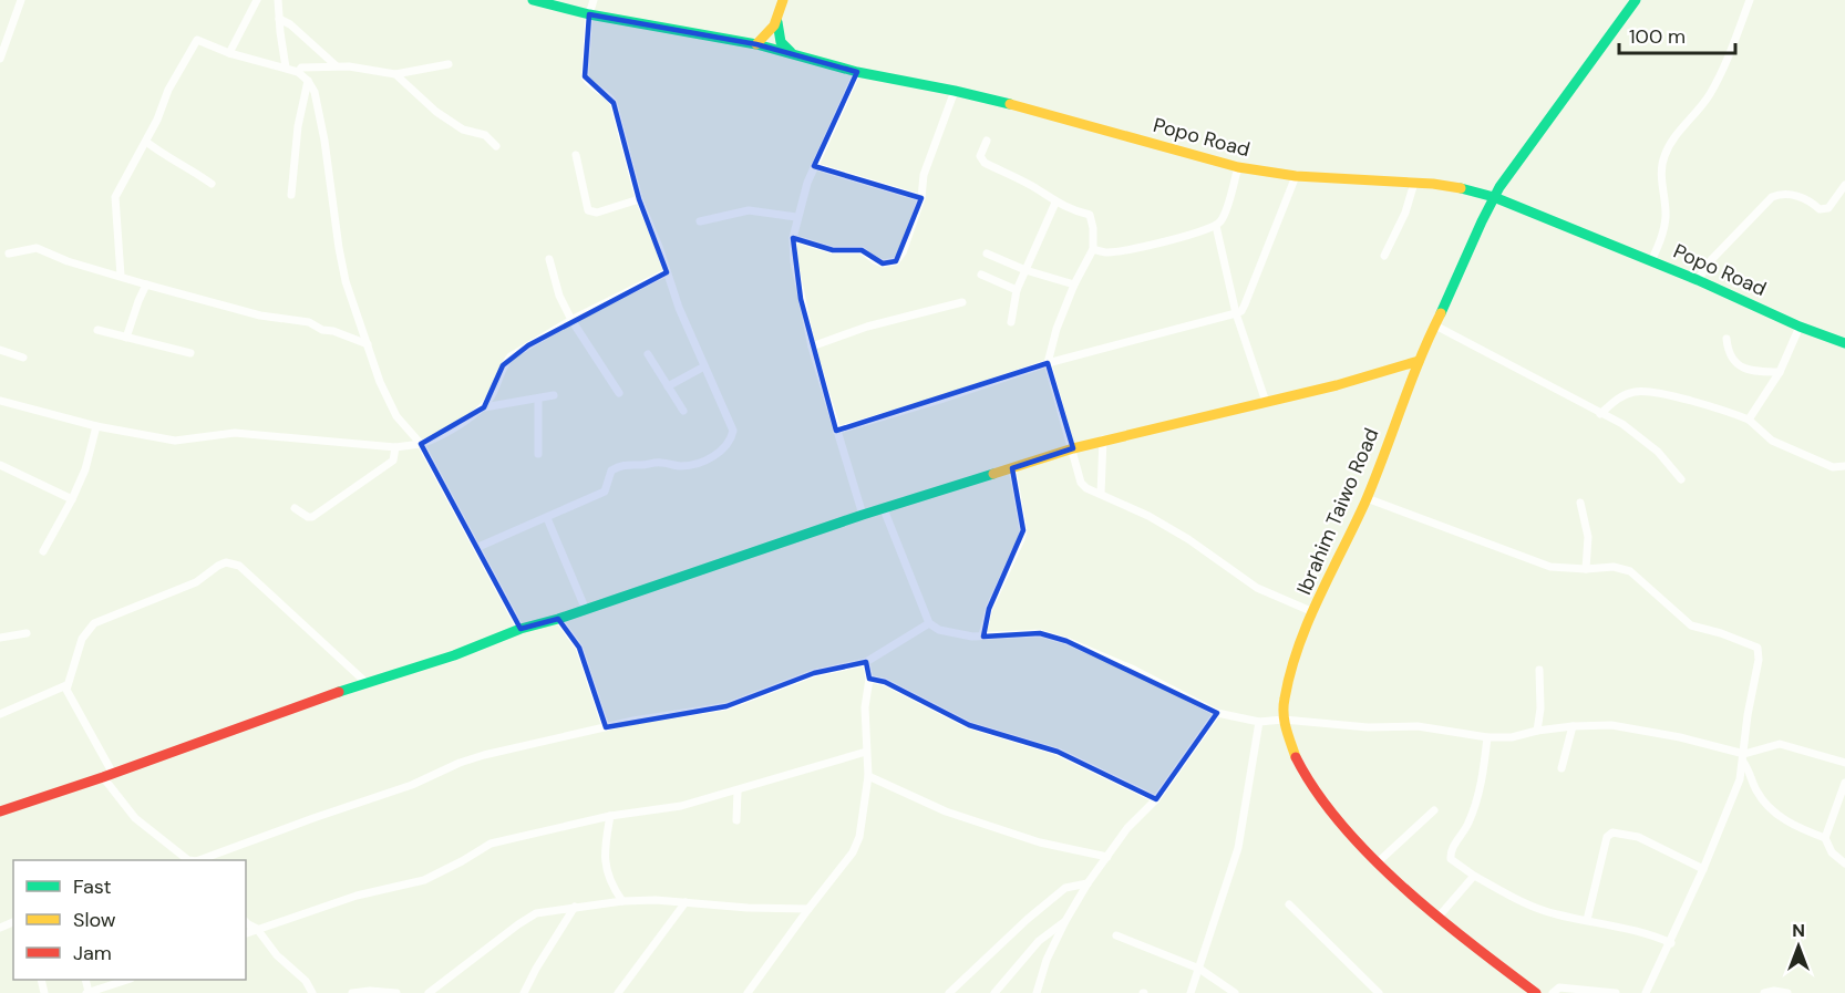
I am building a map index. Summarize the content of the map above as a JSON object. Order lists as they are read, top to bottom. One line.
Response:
{"streets":{"main road":["Popo Road","Ibrahim Taiwo Road"]},"crossings":[["Popo Road","Ibrahim Taiwo Road"]],"legend":["Fast","Slow","Jam"],"scale_bar":"100 m","north":"top"}
